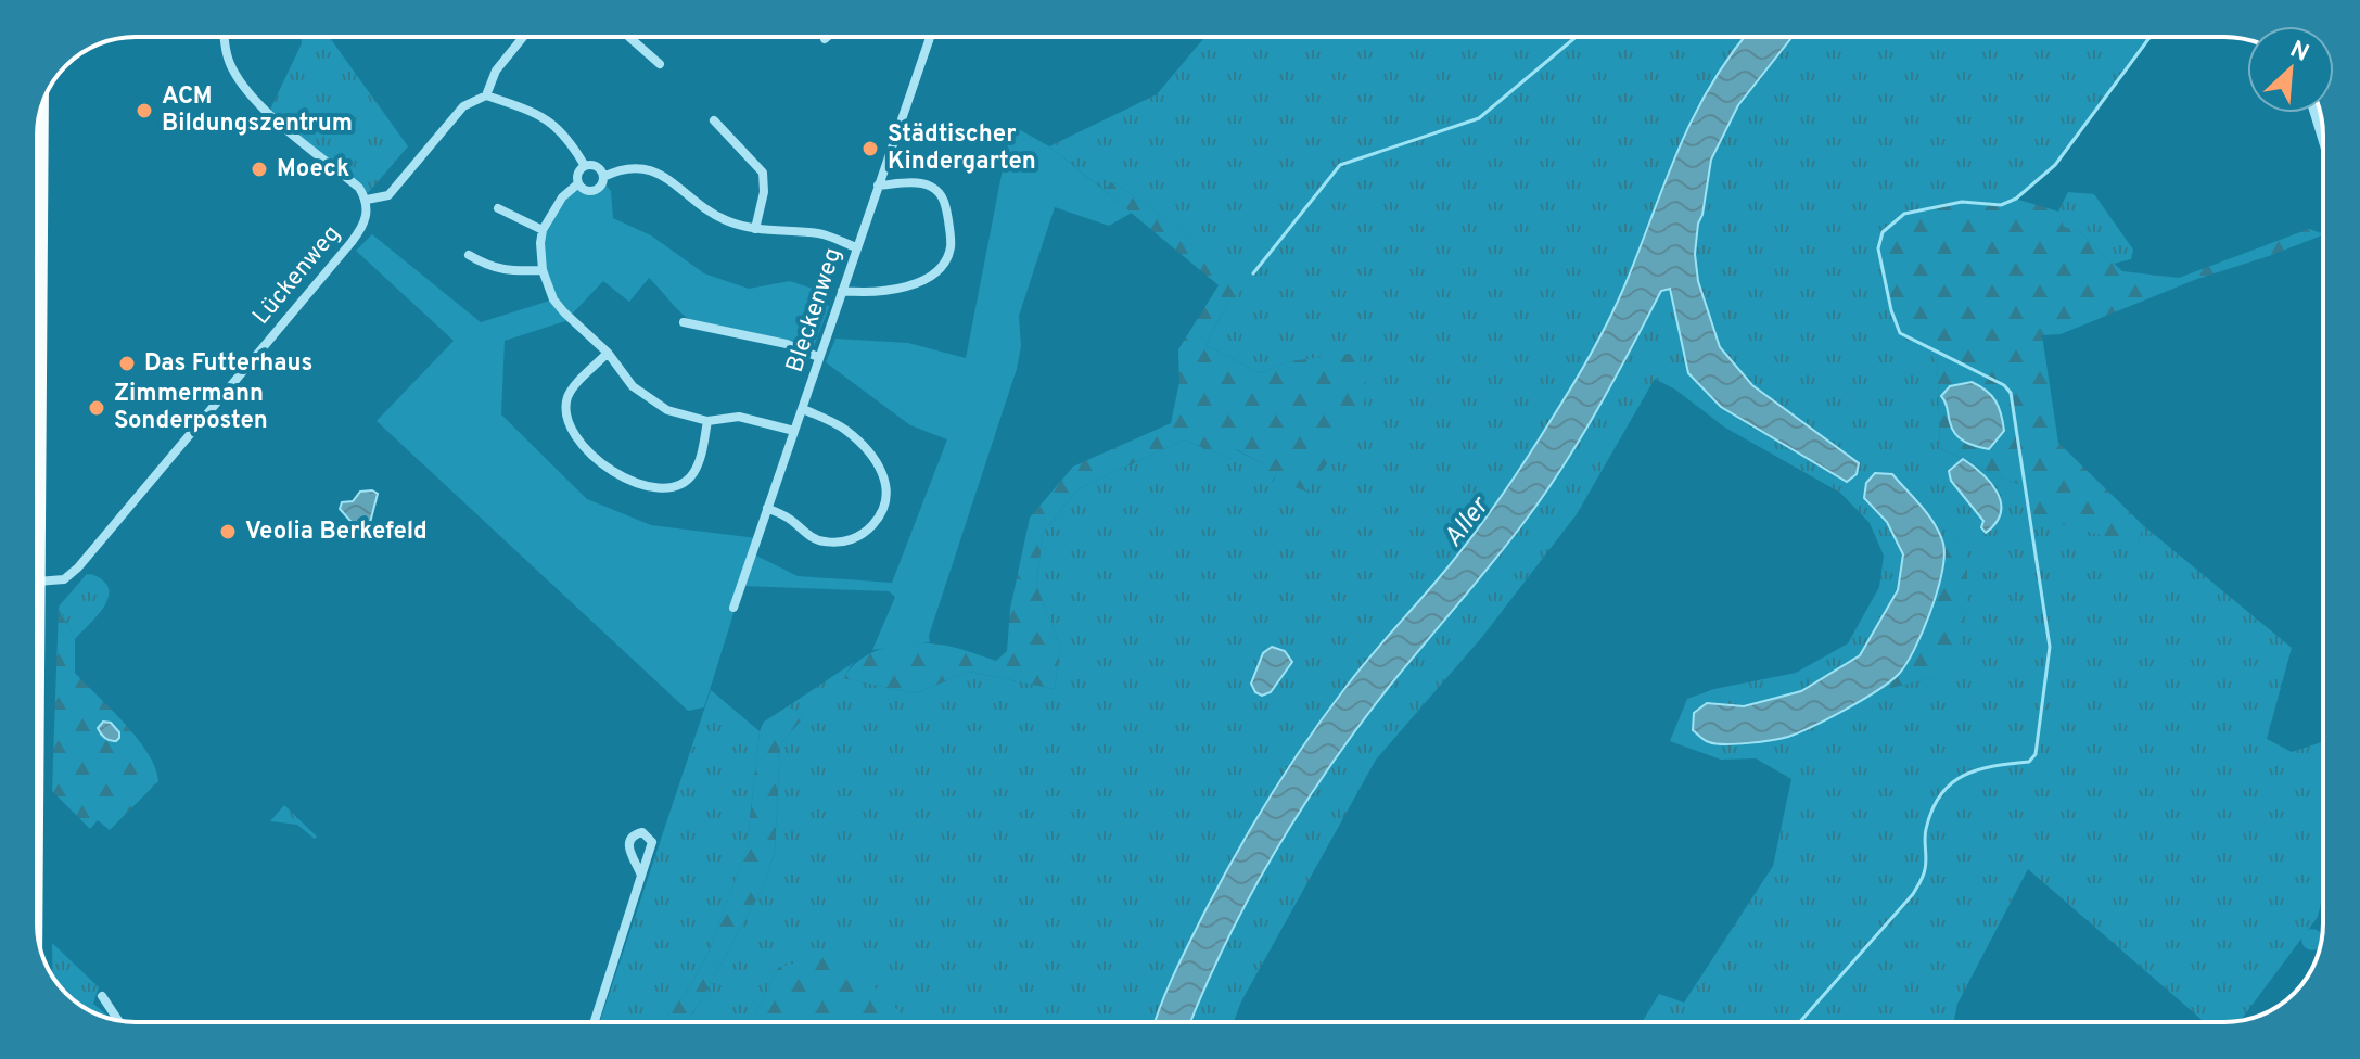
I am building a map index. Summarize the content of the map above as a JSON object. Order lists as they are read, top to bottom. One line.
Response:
{"streets":{"street":["Lückenweg","Bleckenweg"]},"water":["Aller"],"places":["ACM Bildungszentrum","Städtischer Kindergarten","Moeck","Das Futterhaus","Zimmermann Sonderposten","Veolia Berkefeld"],"north":"top right"}
